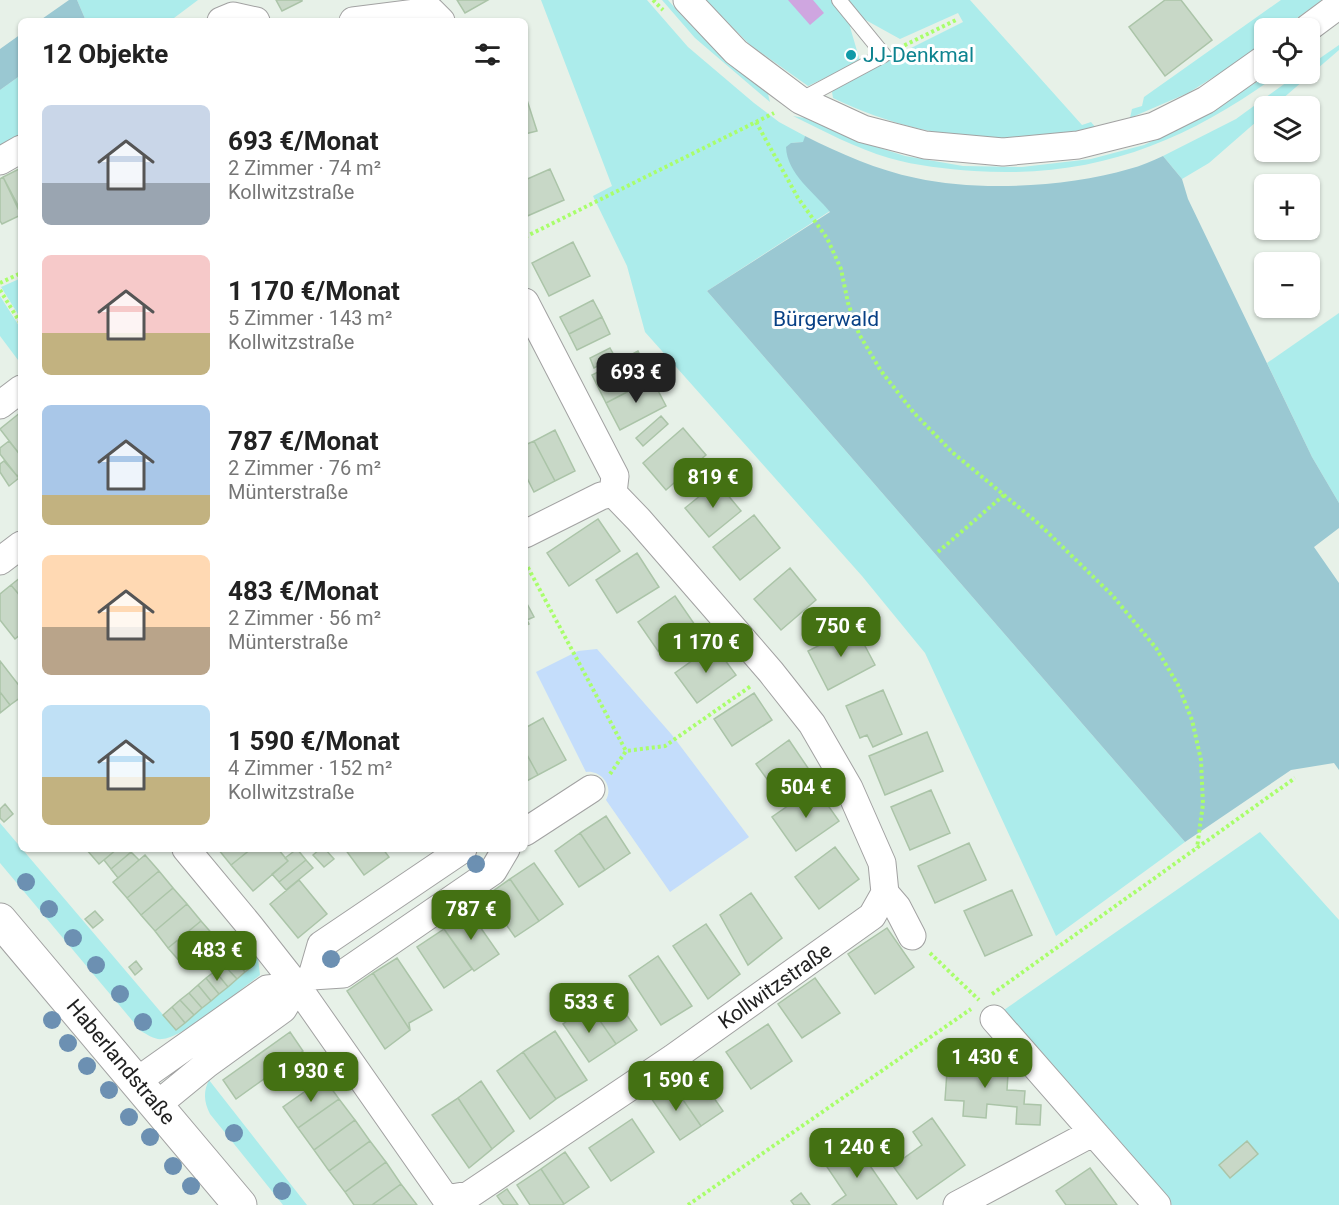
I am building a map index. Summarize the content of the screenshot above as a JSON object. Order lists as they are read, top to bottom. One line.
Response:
{"streets":{"street":["Kollwitzstraße","Haberlandstraße"]},"parks":["Bürgerwald"],"places":["JJ-Denkmal"],"page":{"map_buttons":["+","−"],"heading":"12 Objekte","list":[{"name":"693 €/Monat","note":"2 Zimmer · 74 m² · Kollwitzstraße"},{"name":"1 170 €/Monat","note":"5 Zimmer · 143 m² · Kollwitzstraße"},{"name":"787 €/Monat","note":"2 Zimmer · 76 m² · Münterstraße"},{"name":"483 €/Monat","note":"2 Zimmer · 56 m² · Münterstraße"},{"name":"1 590 €/Monat","note":"4 Zimmer · 152 m² · Kollwitzstraße"}],"price":["693 €","819 €","750 €","1 170 €","504 €","787 €","483 €","533 €","1 430 €","1 930 €","1 590 €","1 240 €"]}}
